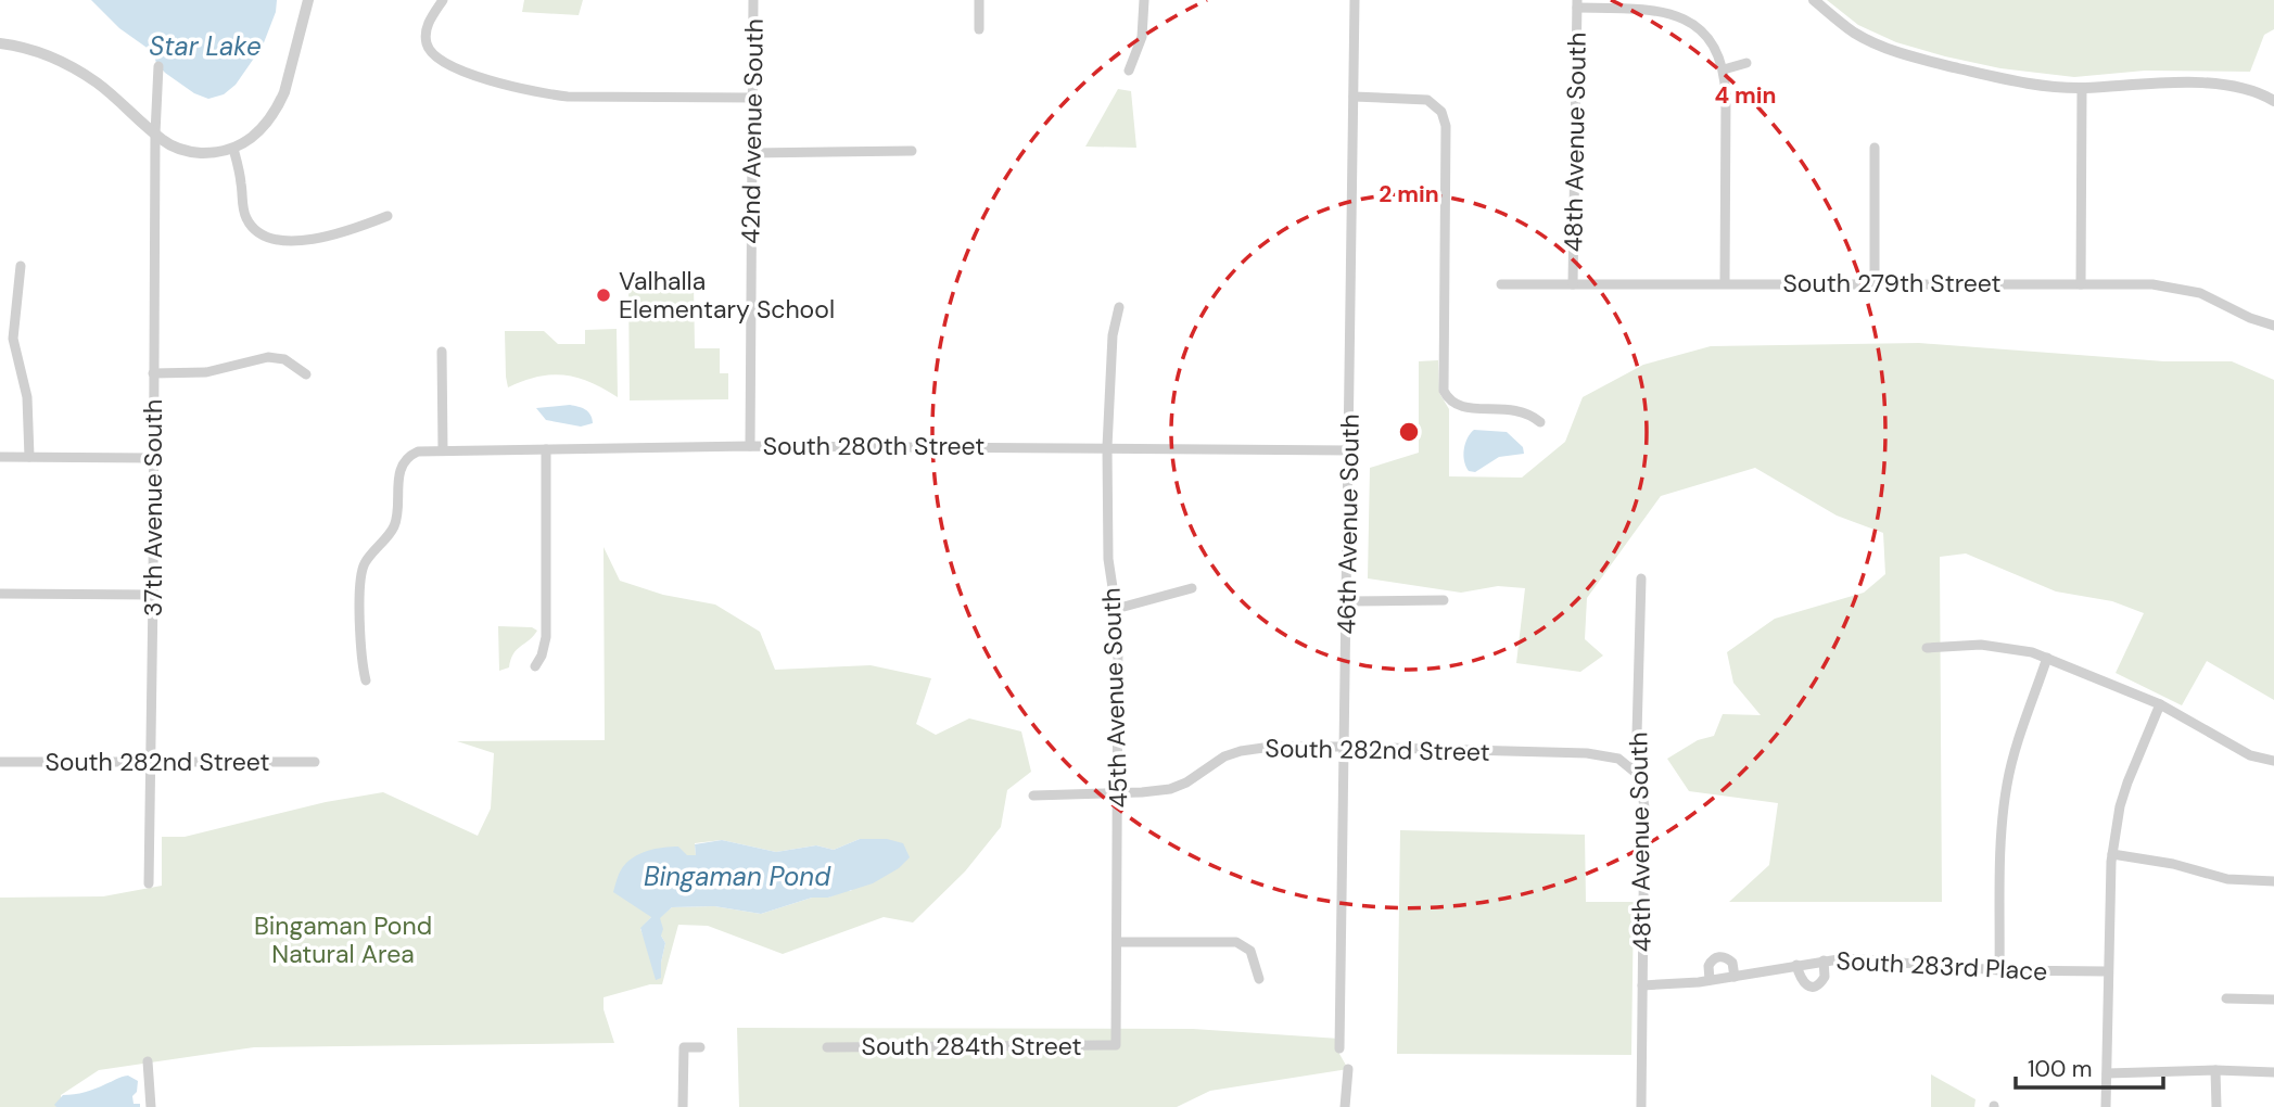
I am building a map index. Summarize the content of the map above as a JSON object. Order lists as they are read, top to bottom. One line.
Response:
{"streets":{"street":["42nd Avenue South","48th Avenue South","South 279th Street","South 280th Street","37th Avenue South","46th Avenue South","45th Avenue South","South 282nd Street","South 283rd Place","South 284th Street"]},"crossings":[["42nd Avenue South","South 280th Street"],["48th Avenue South","South 279th Street"],["48th Avenue South","South 282nd Street"],["48th Avenue South","South 283rd Place"],["South 280th Street","46th Avenue South"],["South 280th Street","45th Avenue South"],["37th Avenue South","South 282nd Street"],["46th Avenue South","South 282nd Street"],["45th Avenue South","South 282nd Street"],["45th Avenue South","South 284th Street"]],"water":["Star Lake","Bingaman Pond"],"parks":["Bingaman Pond Natural Area"],"places":["Valhalla Elementary School"],"scale_bar":"100 m","rings":["4 min","2 min"]}
